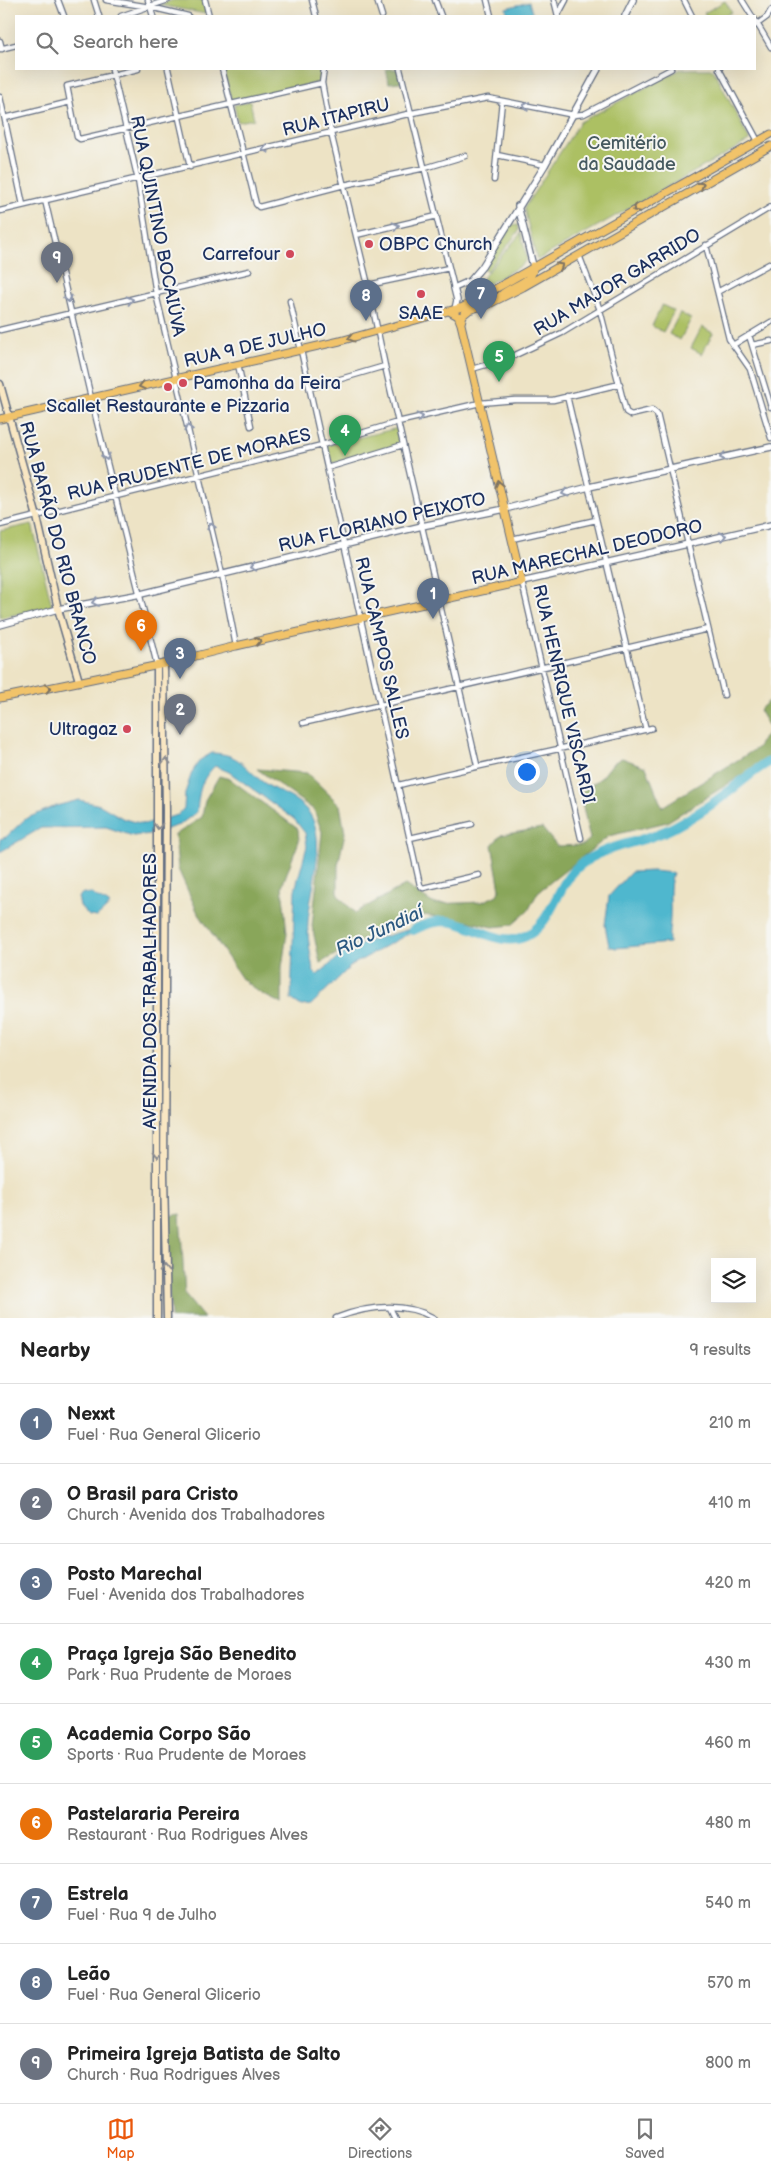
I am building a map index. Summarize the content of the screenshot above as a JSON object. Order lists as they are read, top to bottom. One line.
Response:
{"streets":{"main road":["RUA 9 DE JULHO","RUA BARÃO DO RIO BRANCO","RUA MARECHAL DEODORO","RUA HENRIQUE VISCARDI","AVENIDA DOS TRABALHADORES"],"street":["RUA ITAPIRU","RUA QUINTINO BOCAIÚVA","RUA MAJOR GARRIDO","RUA PRUDENTE DE MORAES","RUA FLORIANO PEIXOTO","RUA CAMPOS SALLES"]},"crossings":[["RUA ITAPIRU","RUA QUINTINO BOCAIÚVA"],["RUA QUINTINO BOCAIÚVA","RUA 9 DE JULHO"],["RUA QUINTINO BOCAIÚVA","RUA PRUDENTE DE MORAES"],["RUA QUINTINO BOCAIÚVA","RUA FLORIANO PEIXOTO"],["RUA QUINTINO BOCAIÚVA","RUA MARECHAL DEODORO"],["RUA MAJOR GARRIDO","RUA HENRIQUE VISCARDI"],["RUA 9 DE JULHO","RUA BARÃO DO RIO BRANCO"],["RUA 9 DE JULHO","RUA CAMPOS SALLES"],["RUA PRUDENTE DE MORAES","RUA BARÃO DO RIO BRANCO"],["RUA PRUDENTE DE MORAES","RUA CAMPOS SALLES"],["RUA PRUDENTE DE MORAES","RUA HENRIQUE VISCARDI"],["RUA FLORIANO PEIXOTO","RUA BARÃO DO RIO BRANCO"],["RUA FLORIANO PEIXOTO","RUA CAMPOS SALLES"],["RUA FLORIANO PEIXOTO","RUA HENRIQUE VISCARDI"],["RUA BARÃO DO RIO BRANCO","RUA MARECHAL DEODORO"],["RUA MARECHAL DEODORO","RUA CAMPOS SALLES"],["RUA MARECHAL DEODORO","RUA HENRIQUE VISCARDI"],["RUA MARECHAL DEODORO","AVENIDA DOS TRABALHADORES"]],"one_way":["RUA FLORIANO PEIXOTO","RUA MARECHAL DEODORO"],"water":["Rio Jundiaí"],"parks":["Cemitério da Saudade"],"places":["OBPC Church","Carrefour","SAAE","Pamonha da Feira","Scallet Restaurante e Pizzaria","Ultragaz"],"page":{"search":"Search here","pins":["9","7","8","5","4","1","6","3","2"],"heading":["Nearby","9 results"],"list":[{"mark":"1","name":"Nexxt","note":"Fuel · Rua General Glicerio","value":"210 m"},{"mark":"2","name":"O Brasil para Cristo","note":"Church · Avenida dos Trabalhadores","value":"410 m"},{"mark":"3","name":"Posto Marechal","note":"Fuel · Avenida dos Trabalhadores","value":"420 m"},{"mark":"4","name":"Praça Igreja São Benedito","note":"Park · Rua Prudente de Moraes","value":"430 m"},{"mark":"5","name":"Academia Corpo São","note":"Sports · Rua Prudente de Moraes","value":"460 m"},{"mark":"6","name":"Pastelararia Pereira","note":"Restaurant · Rua Rodrigues Alves","value":"480 m"},{"mark":"7","name":"Estrela","note":"Fuel · Rua 9 de Julho","value":"540 m"},{"mark":"8","name":"Leão","note":"Fuel · Rua General Glicerio","value":"570 m"},{"mark":"9","name":"Primeira Igreja Batista de Salto","note":"Church · Rua Rodrigues Alves","value":"800 m"}],"nav":["Map","Directions","Saved"]}}
